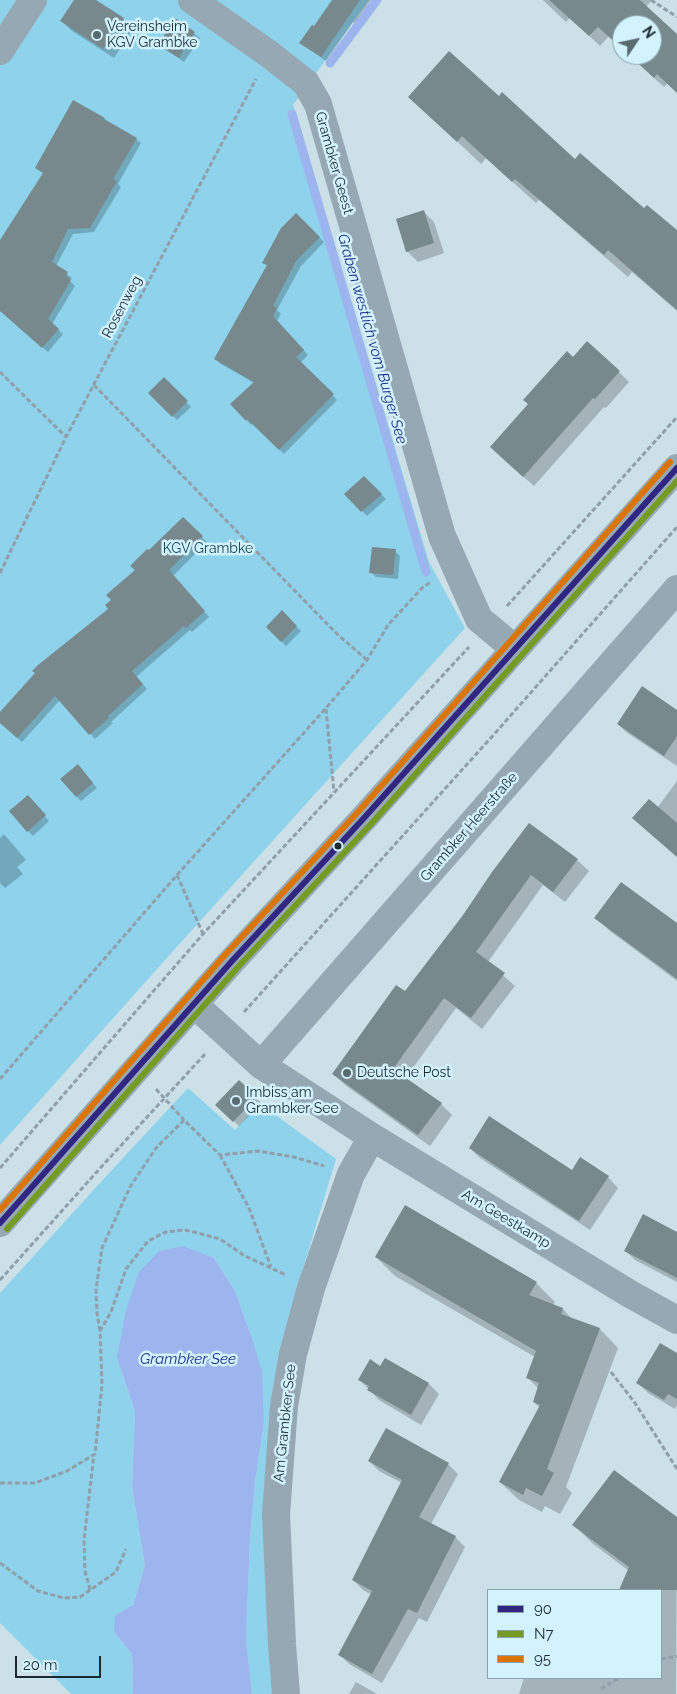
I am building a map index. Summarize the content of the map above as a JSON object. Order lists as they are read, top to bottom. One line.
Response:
{"streets":{"street":["Grambker Geest","Grambker Heerstraße","Am Geestkamp","Am Grambker See"],"path":["Rosenweg"]},"crossings":[["Grambker Geest","Rosenweg"],["Grambker Heerstraße","Am Geestkamp"],["Am Geestkamp","Am Grambker See"]],"water":["Graben westlich vom Burger See","Grambker See"],"parks":["KGV Grambke"],"places":["Vereinsheim KGV Grambke","Deutsche Post","Imbiss am Grambker See"],"lines":["transit line 95","transit line 90","transit line N7"],"legend":["90","N7","95"],"scale_bar":"20 m","north":"top right"}
